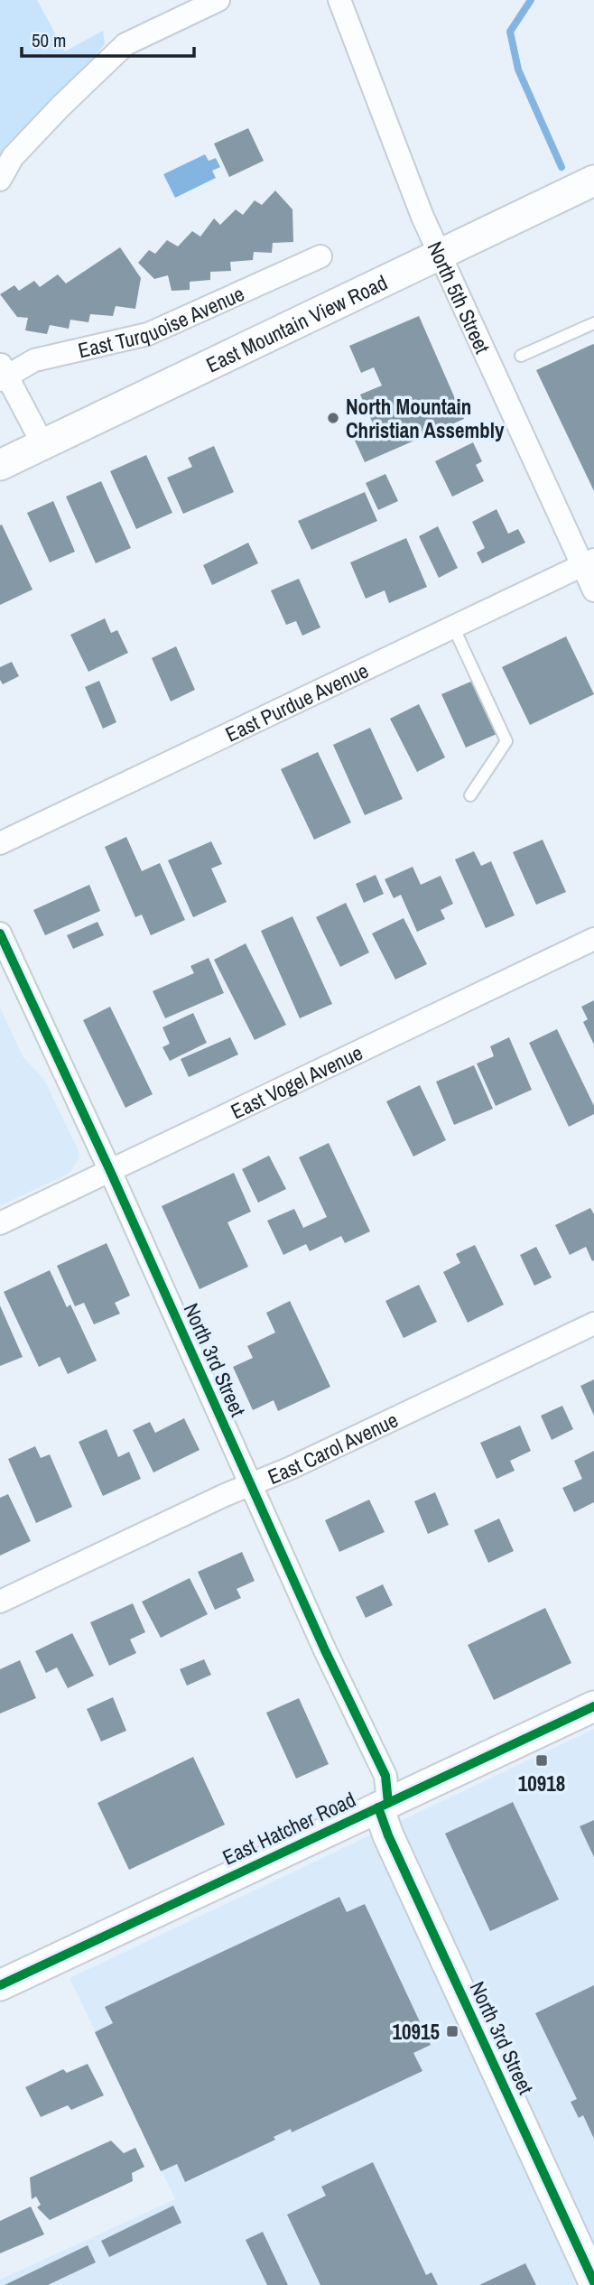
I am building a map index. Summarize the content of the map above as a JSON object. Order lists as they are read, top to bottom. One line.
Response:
{"streets":{"street":["North 5th Street","East Turquoise Avenue","East Mountain View Road","East Purdue Avenue","East Vogel Avenue","North 3rd Street","East Carol Avenue","East Hatcher Road"]},"crossings":[["North 5th Street","East Mountain View Road"],["North 5th Street","East Purdue Avenue"],["East Vogel Avenue","North 3rd Street"],["North 3rd Street","East Carol Avenue"],["North 3rd Street","East Hatcher Road"]],"places":{"other":["North Mountain Christian Assembly"],"transit":["10918","10915"]},"scale_bar":"50 m"}
